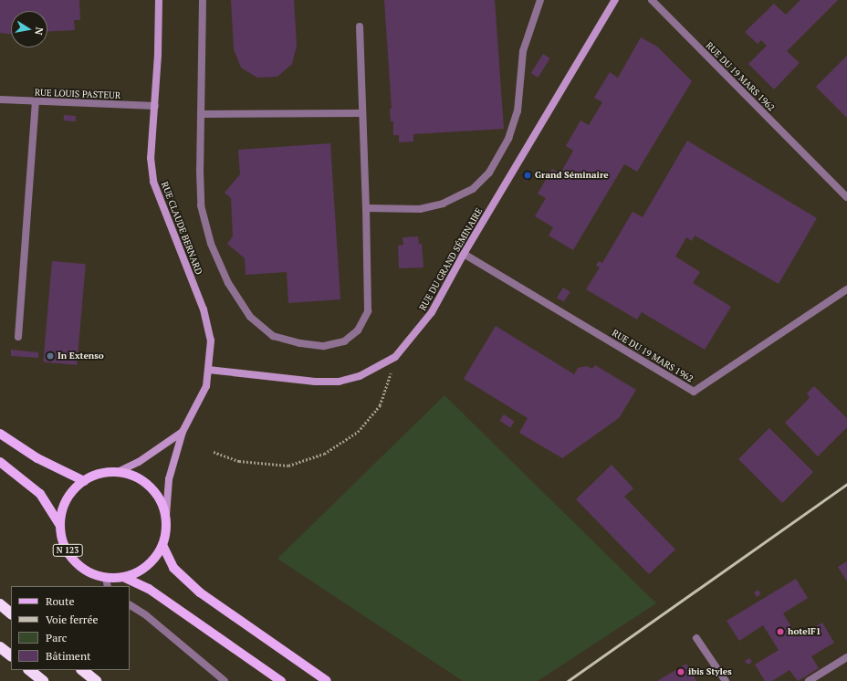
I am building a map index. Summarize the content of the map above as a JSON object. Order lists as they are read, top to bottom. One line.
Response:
{"streets":{"main road":["N 123"],"street":["RUE DU 19 MARS 1962","RUE LOUIS PASTEUR","RUE CLAUDE BERNARD","RUE DU GRAND SÉMINAIRE"]},"crossings":[["RUE DU 19 MARS 1962","RUE DU GRAND SÉMINAIRE"],["RUE LOUIS PASTEUR","RUE CLAUDE BERNARD"],["RUE CLAUDE BERNARD","RUE DU GRAND SÉMINAIRE"],["RUE CLAUDE BERNARD","N 123"]],"places":["Grand Séminaire","In Extenso","hotelF1","ibis Styles"],"legend":["Route","Voie ferrée","Parc","Bâtiment"],"north":"right"}
